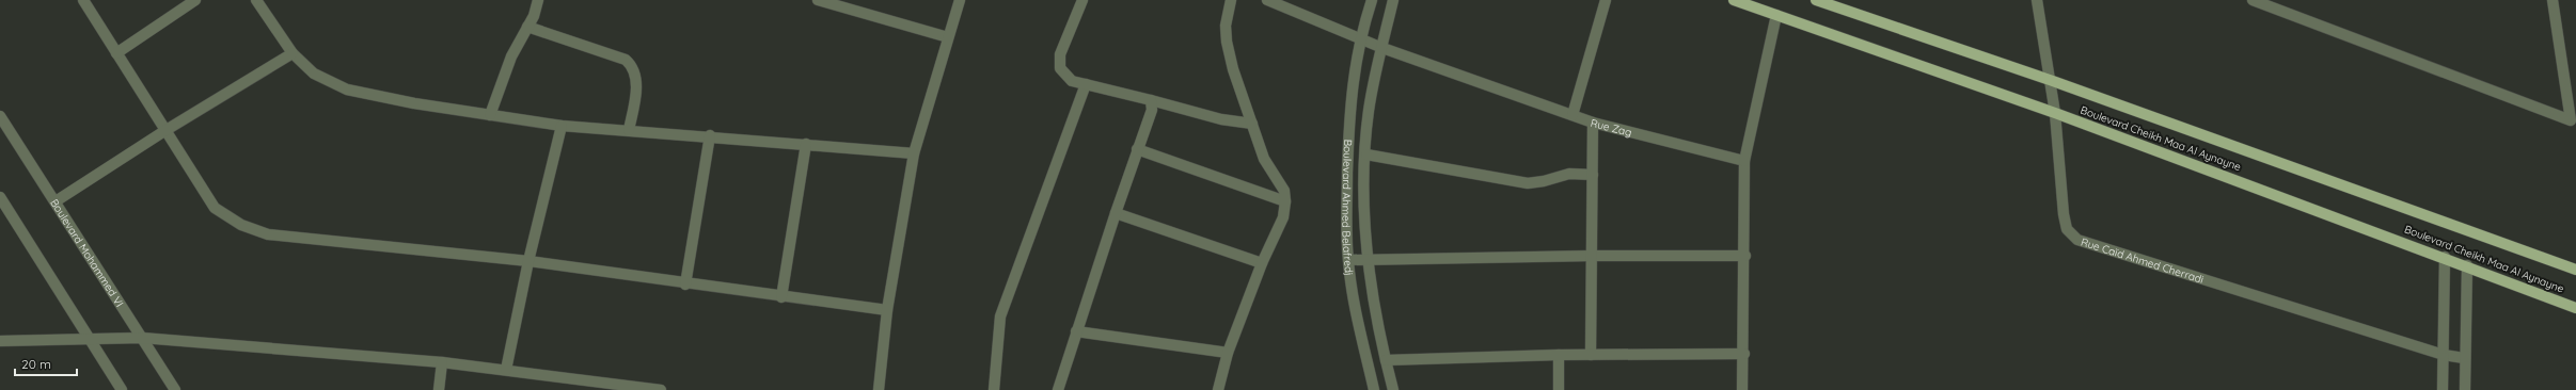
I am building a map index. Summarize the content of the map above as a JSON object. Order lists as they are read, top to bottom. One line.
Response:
{"streets":{"main road":["Boulevard Cheikh Maa Al Aynayne"],"street":["Rue Zag","Boulevard Ahmed Belafredj","Boulevard Mohammed VI","Rue Caïd Ahmed Cherradi"]},"crossings":[["Rue Zag","Boulevard Ahmed Belafredj"],["Boulevard Cheikh Maa Al Aynayne","Rue Caïd Ahmed Cherradi"]],"scale_bar":"20 m"}
